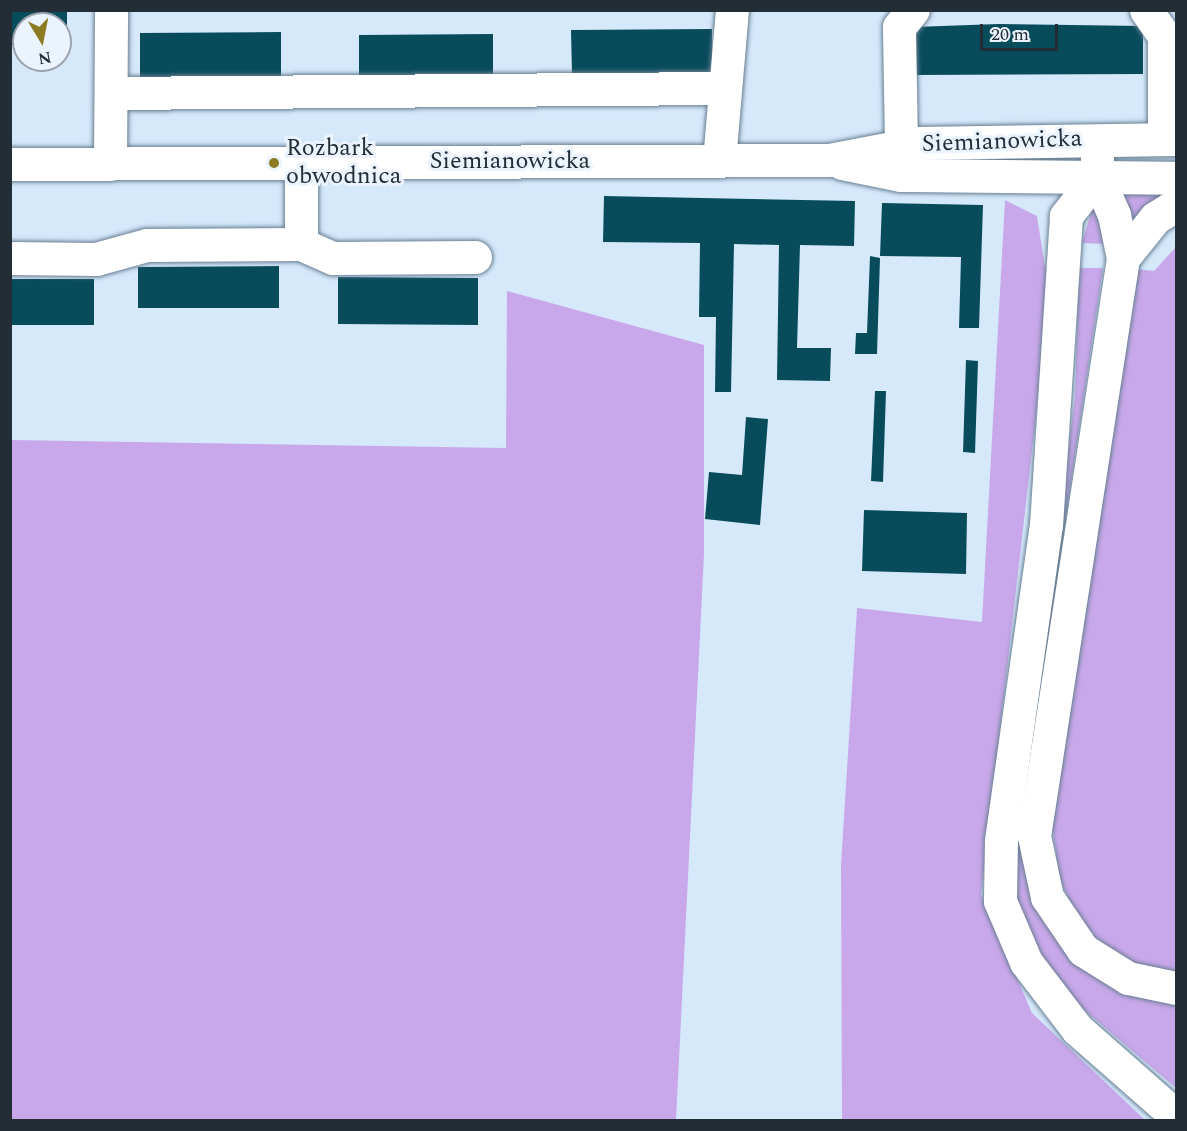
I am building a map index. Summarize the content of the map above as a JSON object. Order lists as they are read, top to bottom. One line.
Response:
{"streets":{"main road":["Siemianowicka"]},"places":["Rozbark obwodnica"],"scale_bar":"20 m","north":"bottom"}
